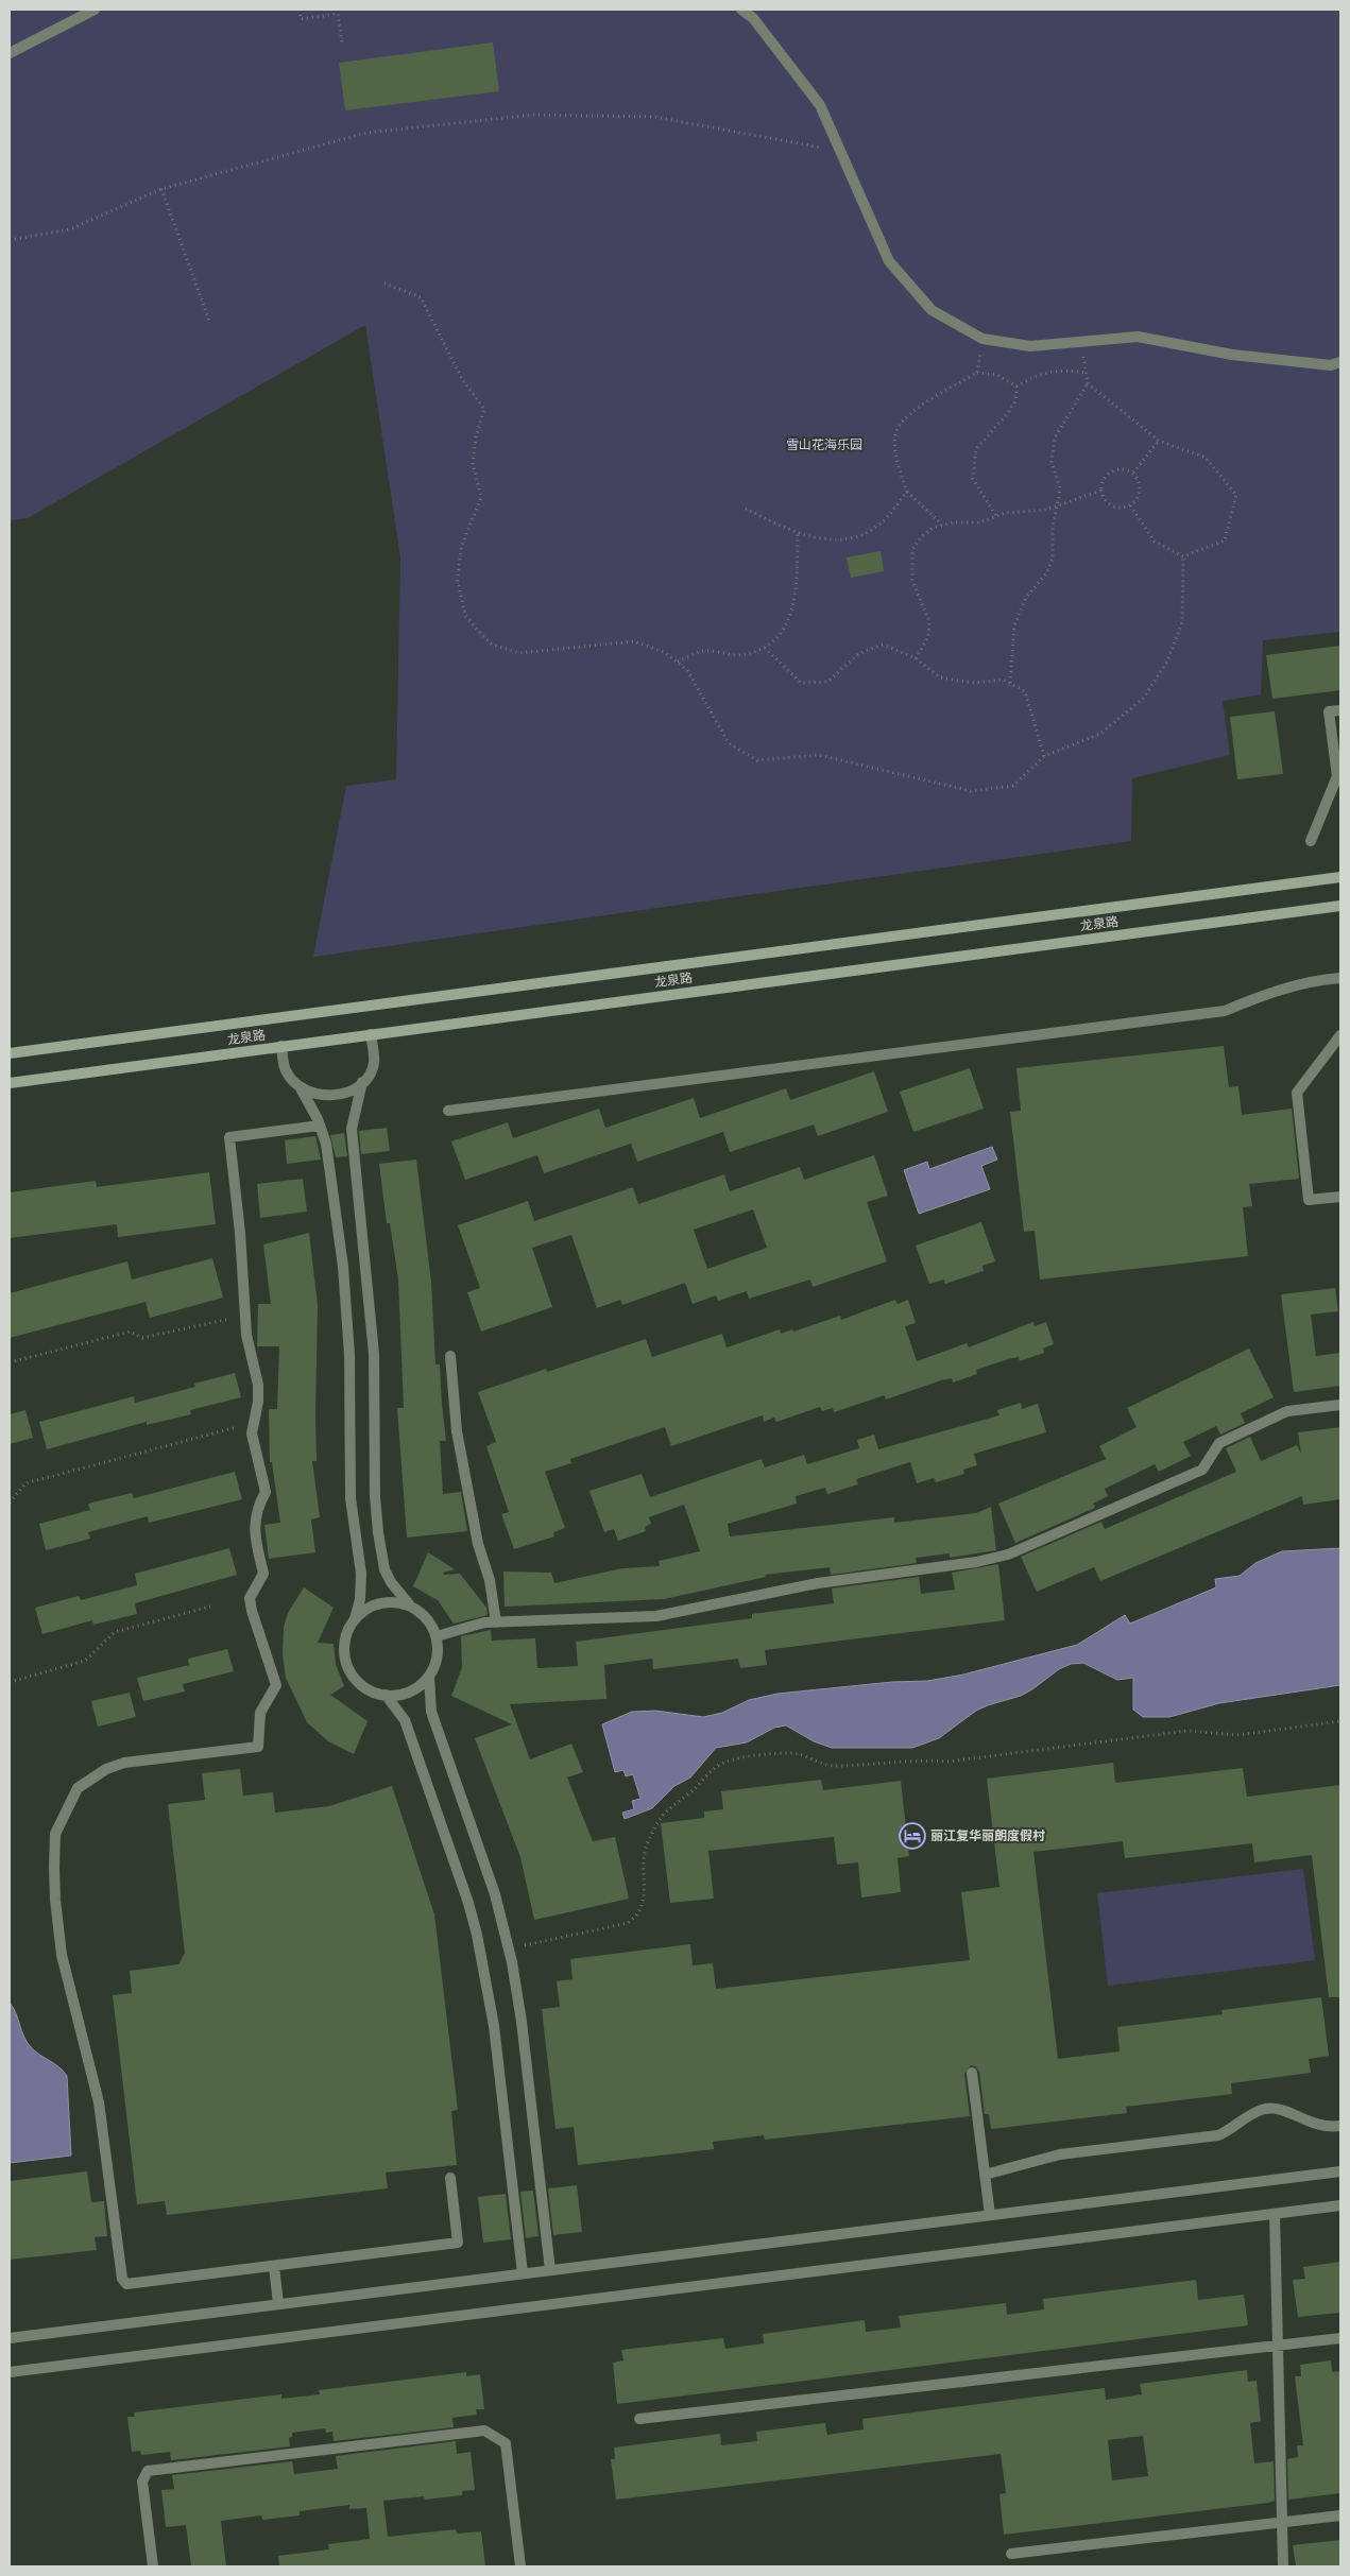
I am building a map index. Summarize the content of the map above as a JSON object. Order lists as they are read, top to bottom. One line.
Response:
{"streets":{"main road":["龙泉路"]},"parks":["雪山花海乐园"],"places":{"hotel":["丽江复华丽朗度假村"]}}
